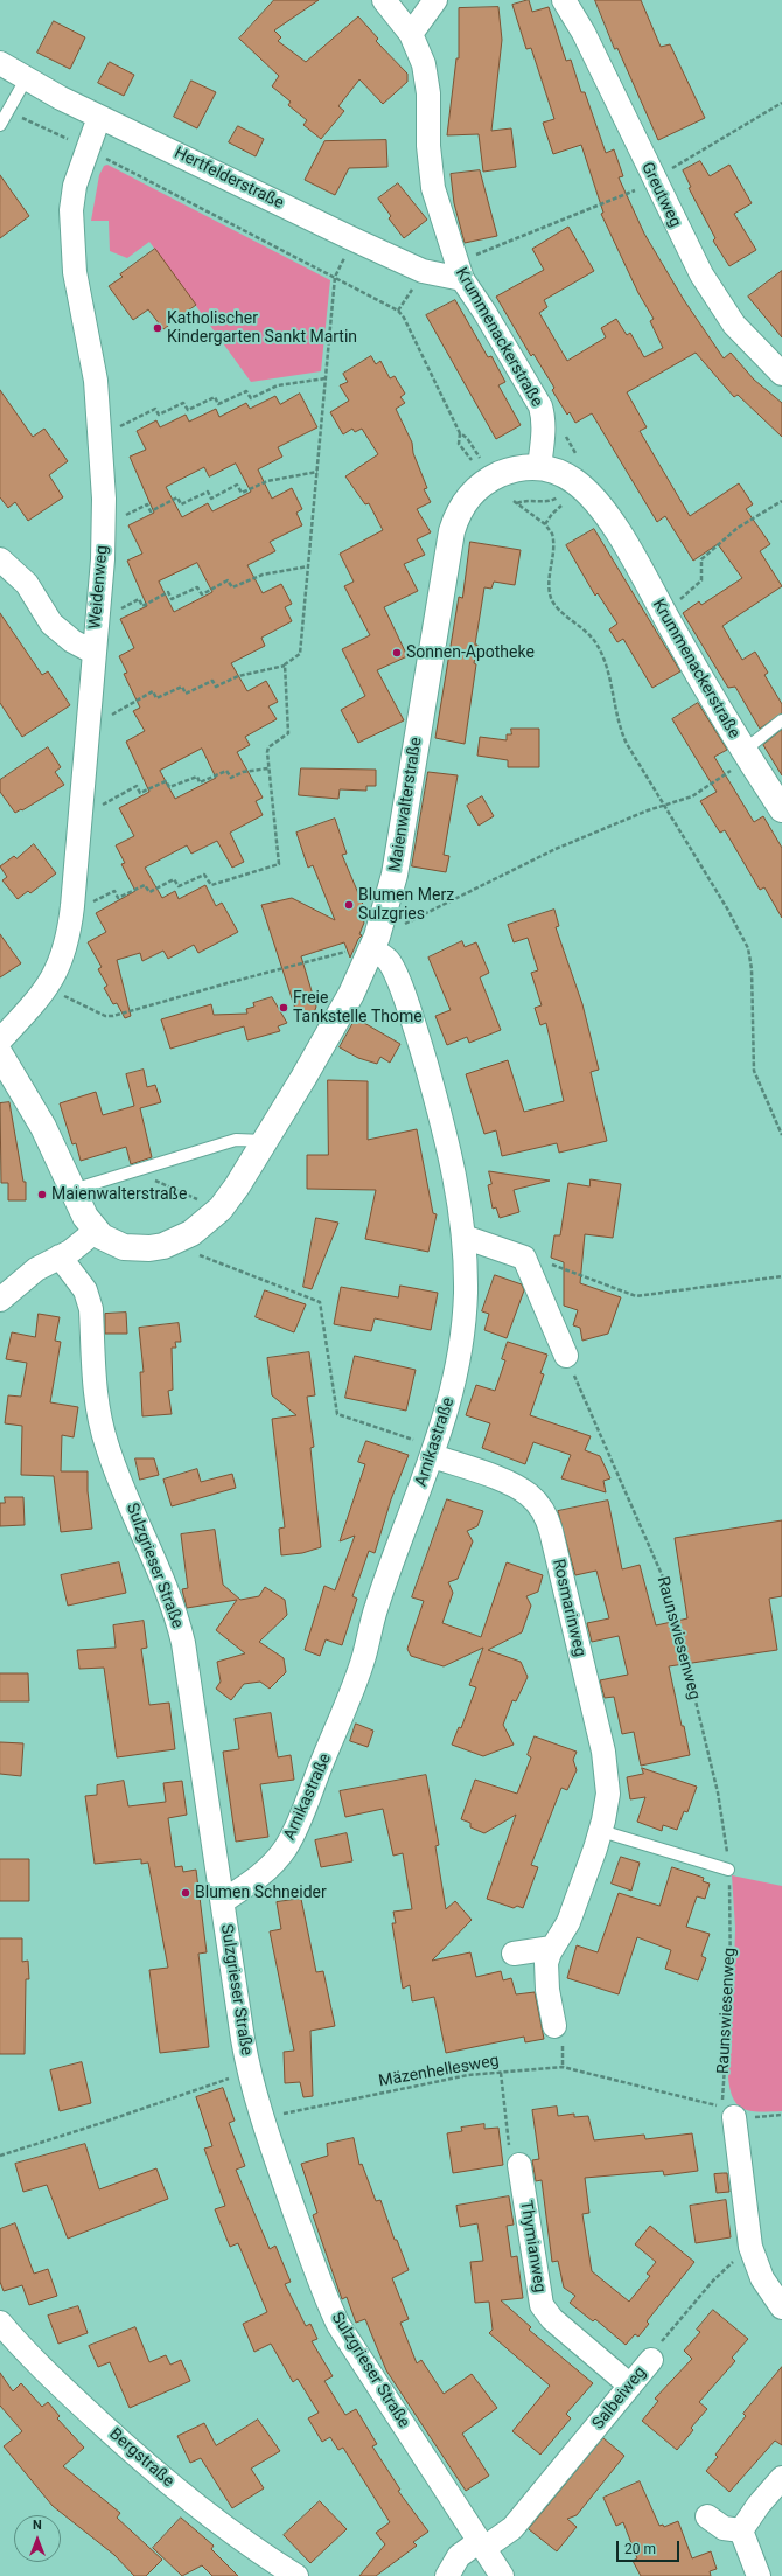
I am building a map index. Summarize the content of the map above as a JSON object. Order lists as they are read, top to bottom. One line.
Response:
{"streets":{"main road":["Krummenackerstraße","Maienwalterstraße"],"street":["Hertfelderstraße","Greutweg","Weidenweg","Arnikastraße","Sulzgrieser Straße","Rosmarinweg","Thymianweg","Salbeiweg","Bergstraße"],"path":["Raunswiesenweg","Mäzenhellesweg"]},"crossings":[["Hertfelderstraße","Krummenackerstraße"],["Hertfelderstraße","Weidenweg"],["Krummenackerstraße","Maienwalterstraße"],["Maienwalterstraße","Arnikastraße"],["Arnikastraße","Sulzgrieser Straße"],["Arnikastraße","Rosmarinweg"],["Sulzgrieser Straße","Mäzenhellesweg"],["Sulzgrieser Straße","Salbeiweg"],["Raunswiesenweg","Mäzenhellesweg"],["Thymianweg","Salbeiweg"]],"places":["Katholischer Kindergarten Sankt Martin","Sonnen-Apotheke","Blumen Merz Sulzgries","Freie Tankstelle Thome","Maienwalterstraße","Blumen Schneider"],"scale_bar":"20 m","north":"top"}
